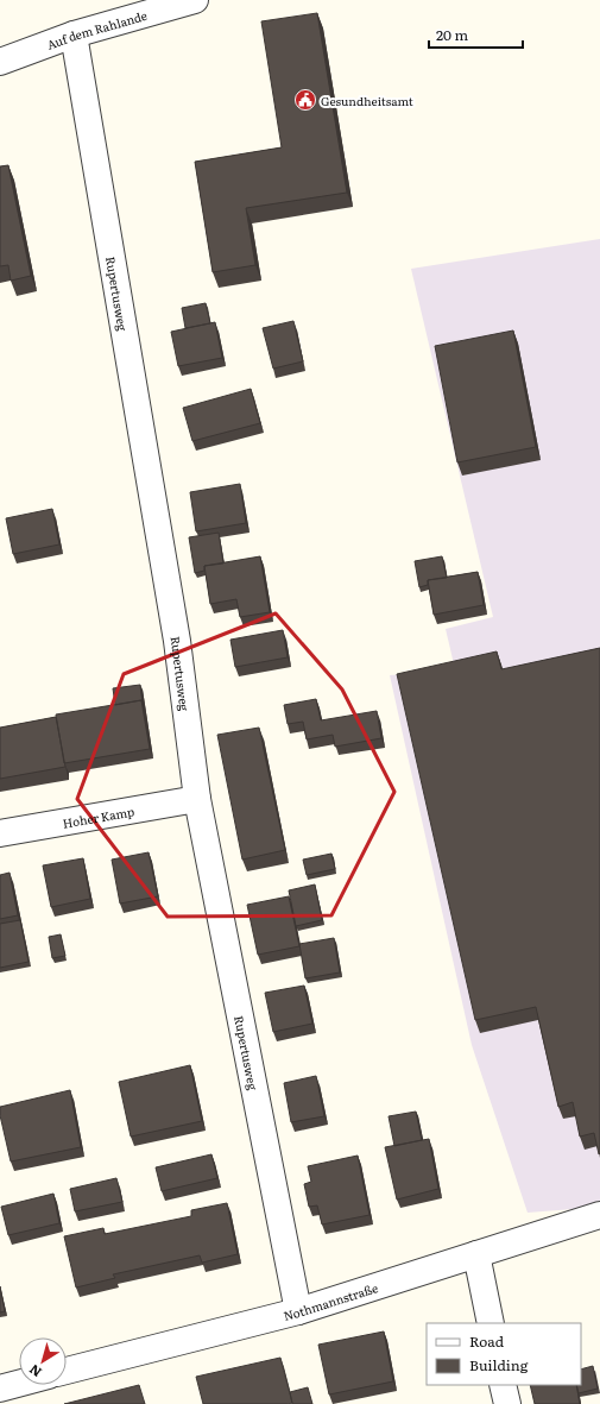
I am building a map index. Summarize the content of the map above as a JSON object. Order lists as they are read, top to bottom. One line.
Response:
{"streets":{"street":["Auf dem Rahlande","Rupertusweg","Hoher Kamp","Nothmannstraße"]},"crossings":[["Auf dem Rahlande","Rupertusweg"],["Rupertusweg","Hoher Kamp"],["Rupertusweg","Nothmannstraße"]],"places":{"public building":["Gesundheitsamt"]},"legend":["Road","Building"],"scale_bar":"20 m","north":"bottom left"}
